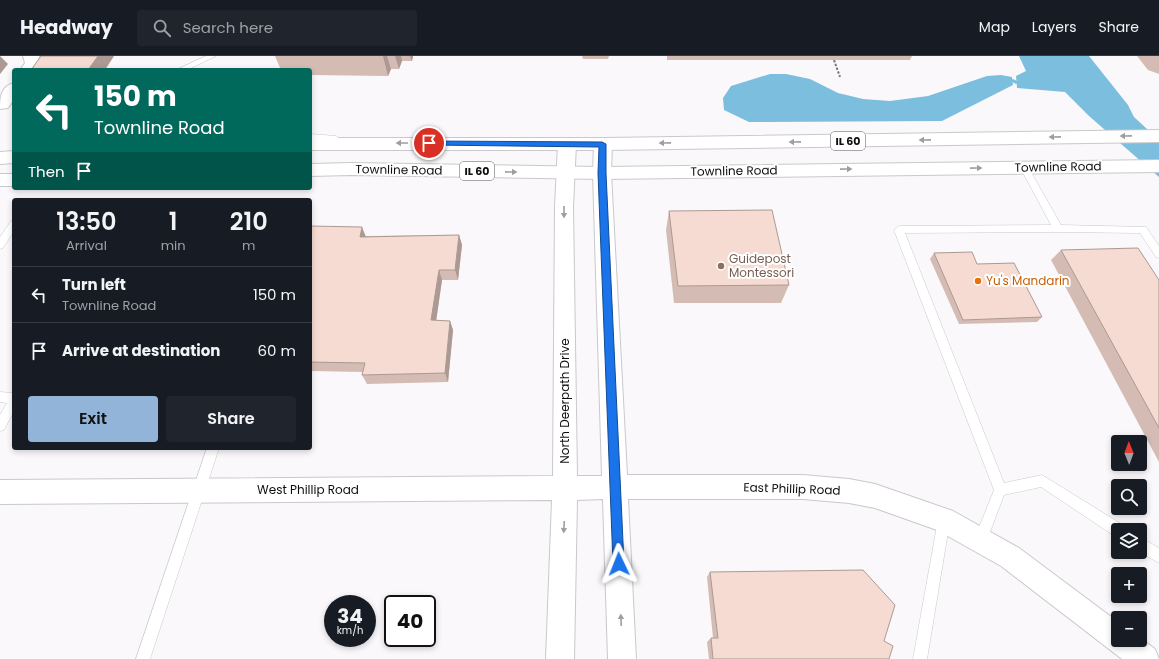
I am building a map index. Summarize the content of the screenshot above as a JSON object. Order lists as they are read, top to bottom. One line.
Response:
{"streets":{"street":["IL 60","Townline Road","North Deerpath Drive","East Phillip Road","West Phillip Road"]},"crossings":[["IL 60","North Deerpath Drive"],["Townline Road","North Deerpath Drive"],["North Deerpath Drive","West Phillip Road"],["East Phillip Road","West Phillip Road"]],"places":["Guidepost Montessori","Yu's Mandarin"],"north":"top","page":{"header":"Headway","search":"Search here","nav":["Map","Layers","Share"],"turn":["150 m","Townline Road"],"then":"Then","eta":["13:50","Arrival","1","min","210","m"],"list":[{"name":"Turn left","note":"Townline Road","value":"150 m"},{"name":"Arrive at destination","value":"60 m"}],"buttons":["Exit","Share"],"map_buttons":["+","−"],"speed":"34 km/h","limit":"40"}}
